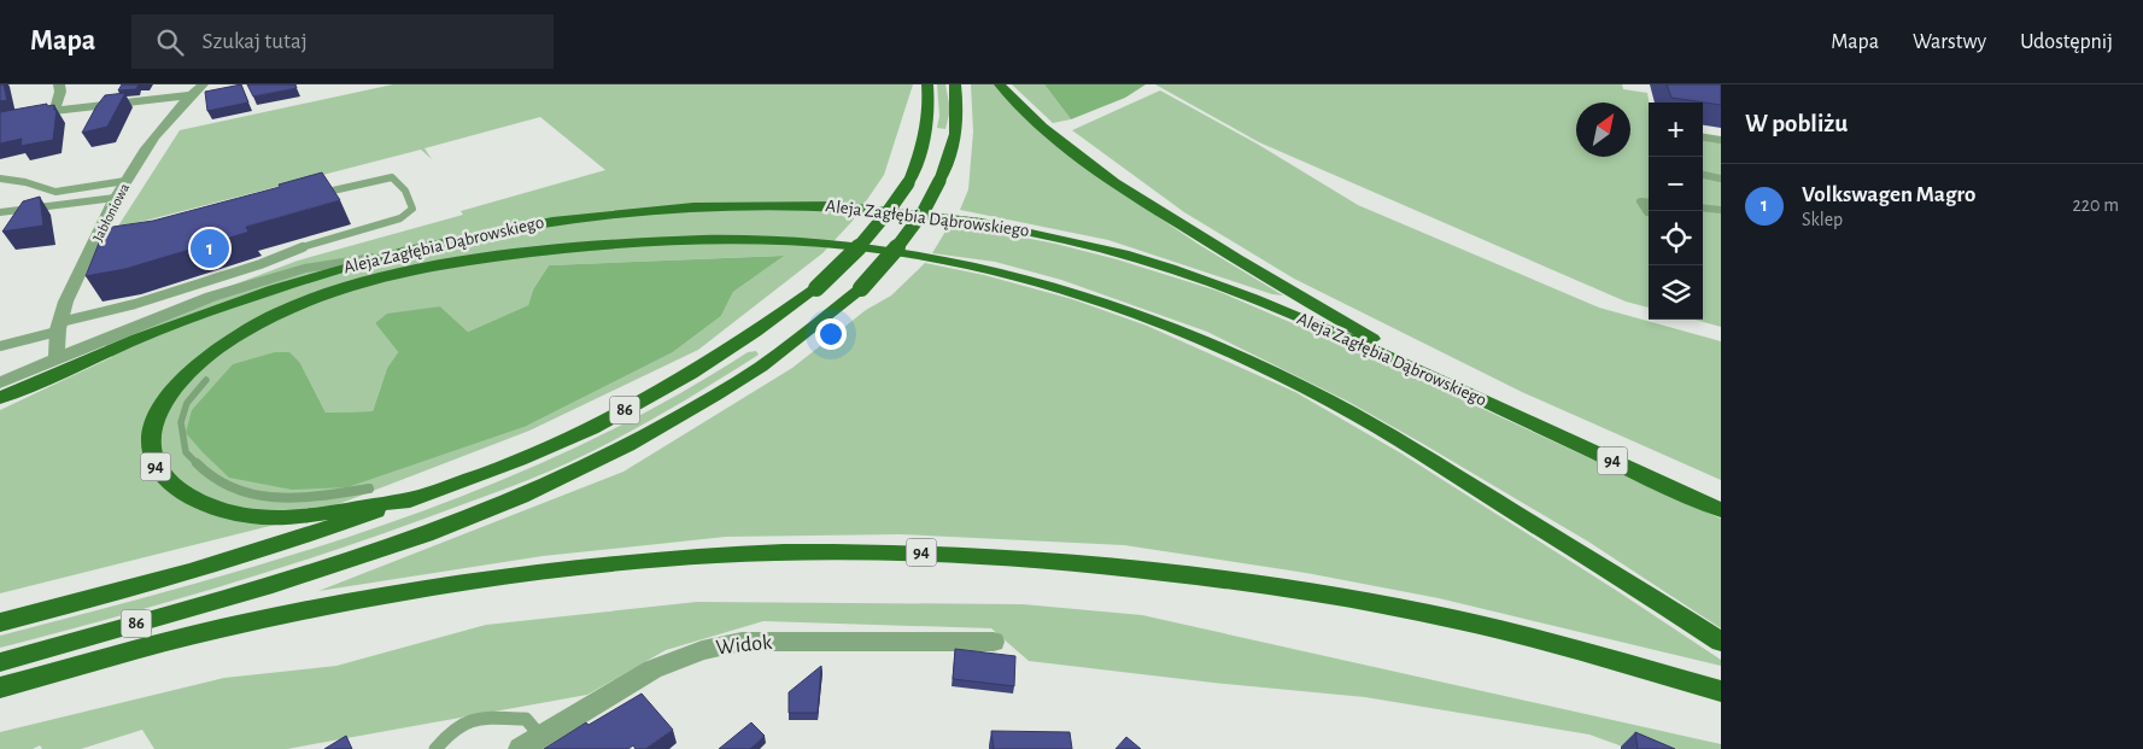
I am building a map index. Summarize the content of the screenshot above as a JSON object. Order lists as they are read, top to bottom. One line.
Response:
{"streets":{"main road":["Aleja Zagłębia Dąbrowskiego","86","94"],"street":["Jabłoniowa","Widok"]},"crossings":[["Aleja Zagłębia Dąbrowskiego","94"],["86","94"]],"north":"top right","page":{"header":"Mapa","search":"Szukaj tutaj","nav":["Mapa","Warstwy","Udostępnij"],"heading":"W pobliżu","map_buttons":["+","−"],"list":[{"mark":"1","name":"Volkswagen Magro","note":"Sklep","value":"220 m"}],"pins":"1"}}
